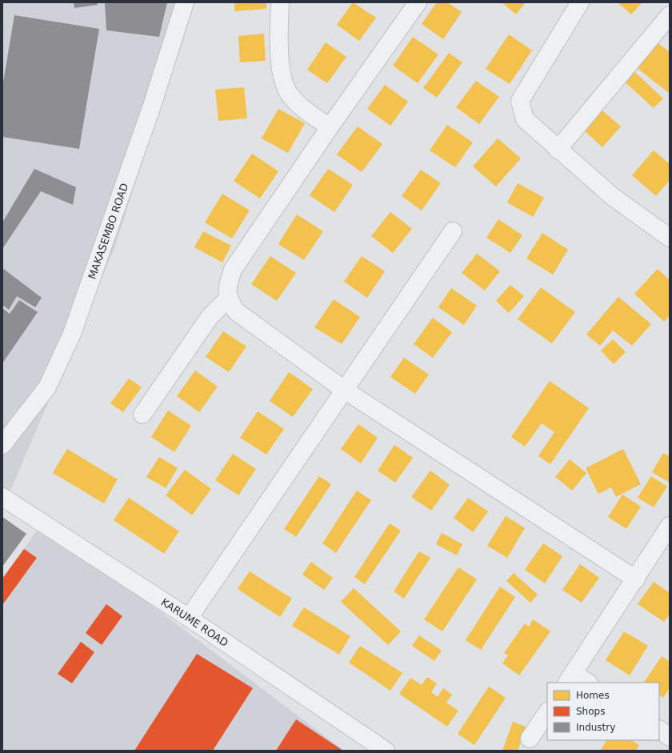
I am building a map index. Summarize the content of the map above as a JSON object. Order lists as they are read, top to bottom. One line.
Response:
{"streets":{"street":["MAKASEMBO ROAD","KARUME ROAD"]},"legend":["Homes","Shops","Industry"]}
